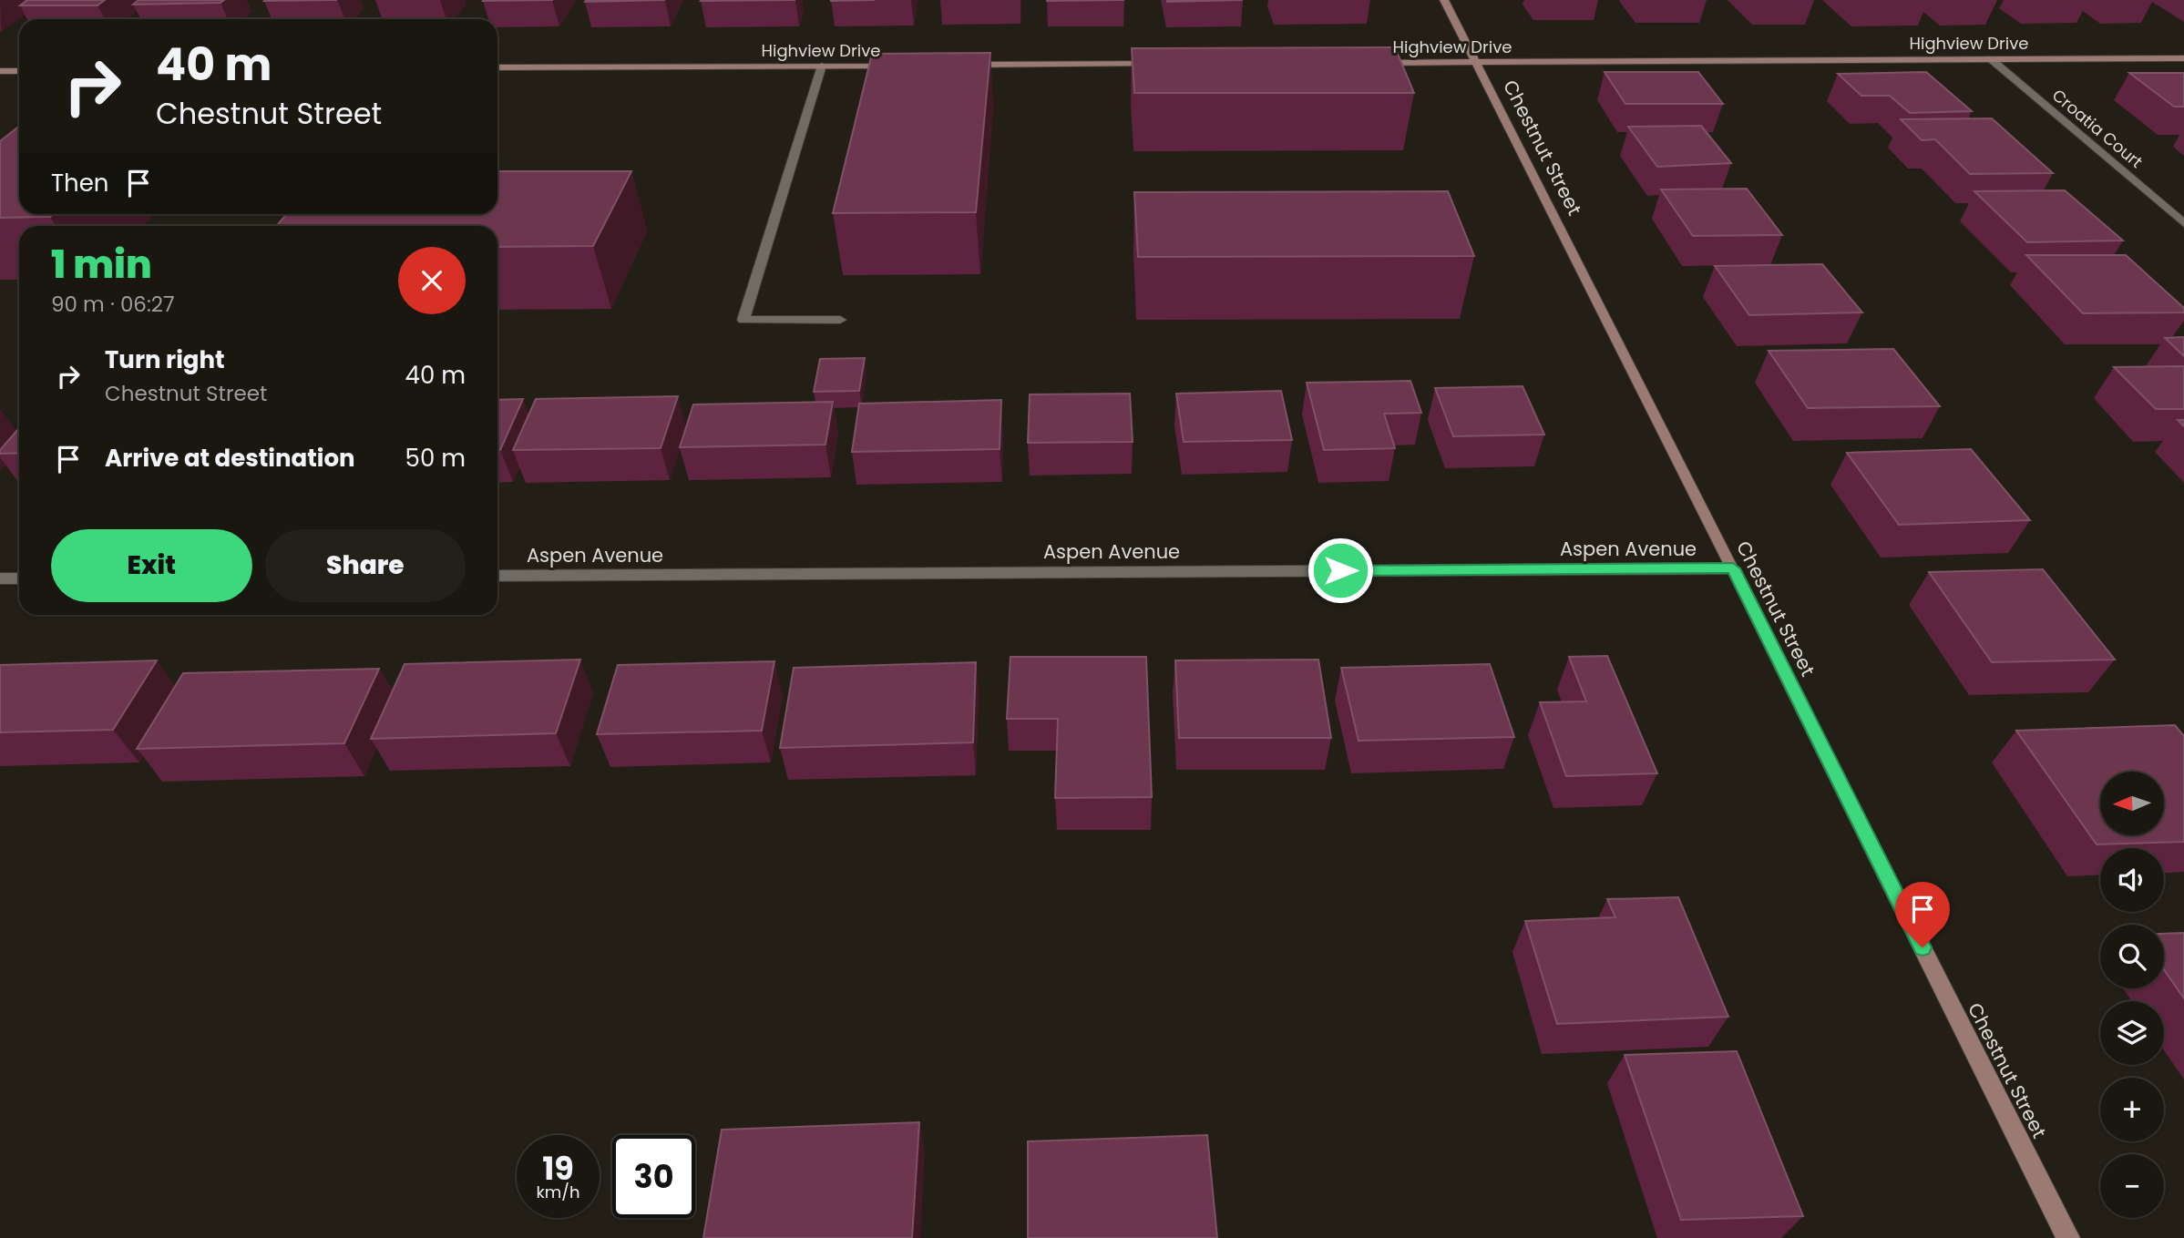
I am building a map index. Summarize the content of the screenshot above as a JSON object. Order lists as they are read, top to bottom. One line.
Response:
{"streets":{"street":["Highview Drive","Croatia Court","Chestnut Street","Aspen Avenue"]},"crossings":[["Highview Drive","Croatia Court"],["Highview Drive","Chestnut Street"],["Chestnut Street","Aspen Avenue"]],"north":"left","page":{"turn":["40 m","Chestnut Street"],"then":"Then","heading":["1 min","90 m · 06:27"],"list":[{"name":"Turn right","note":"Chestnut Street","value":"40 m"},{"name":"Arrive at destination","value":"50 m"}],"buttons":["Exit","Share"],"map_buttons":["+","−"],"speed":"19 km/h","limit":"30"}}
